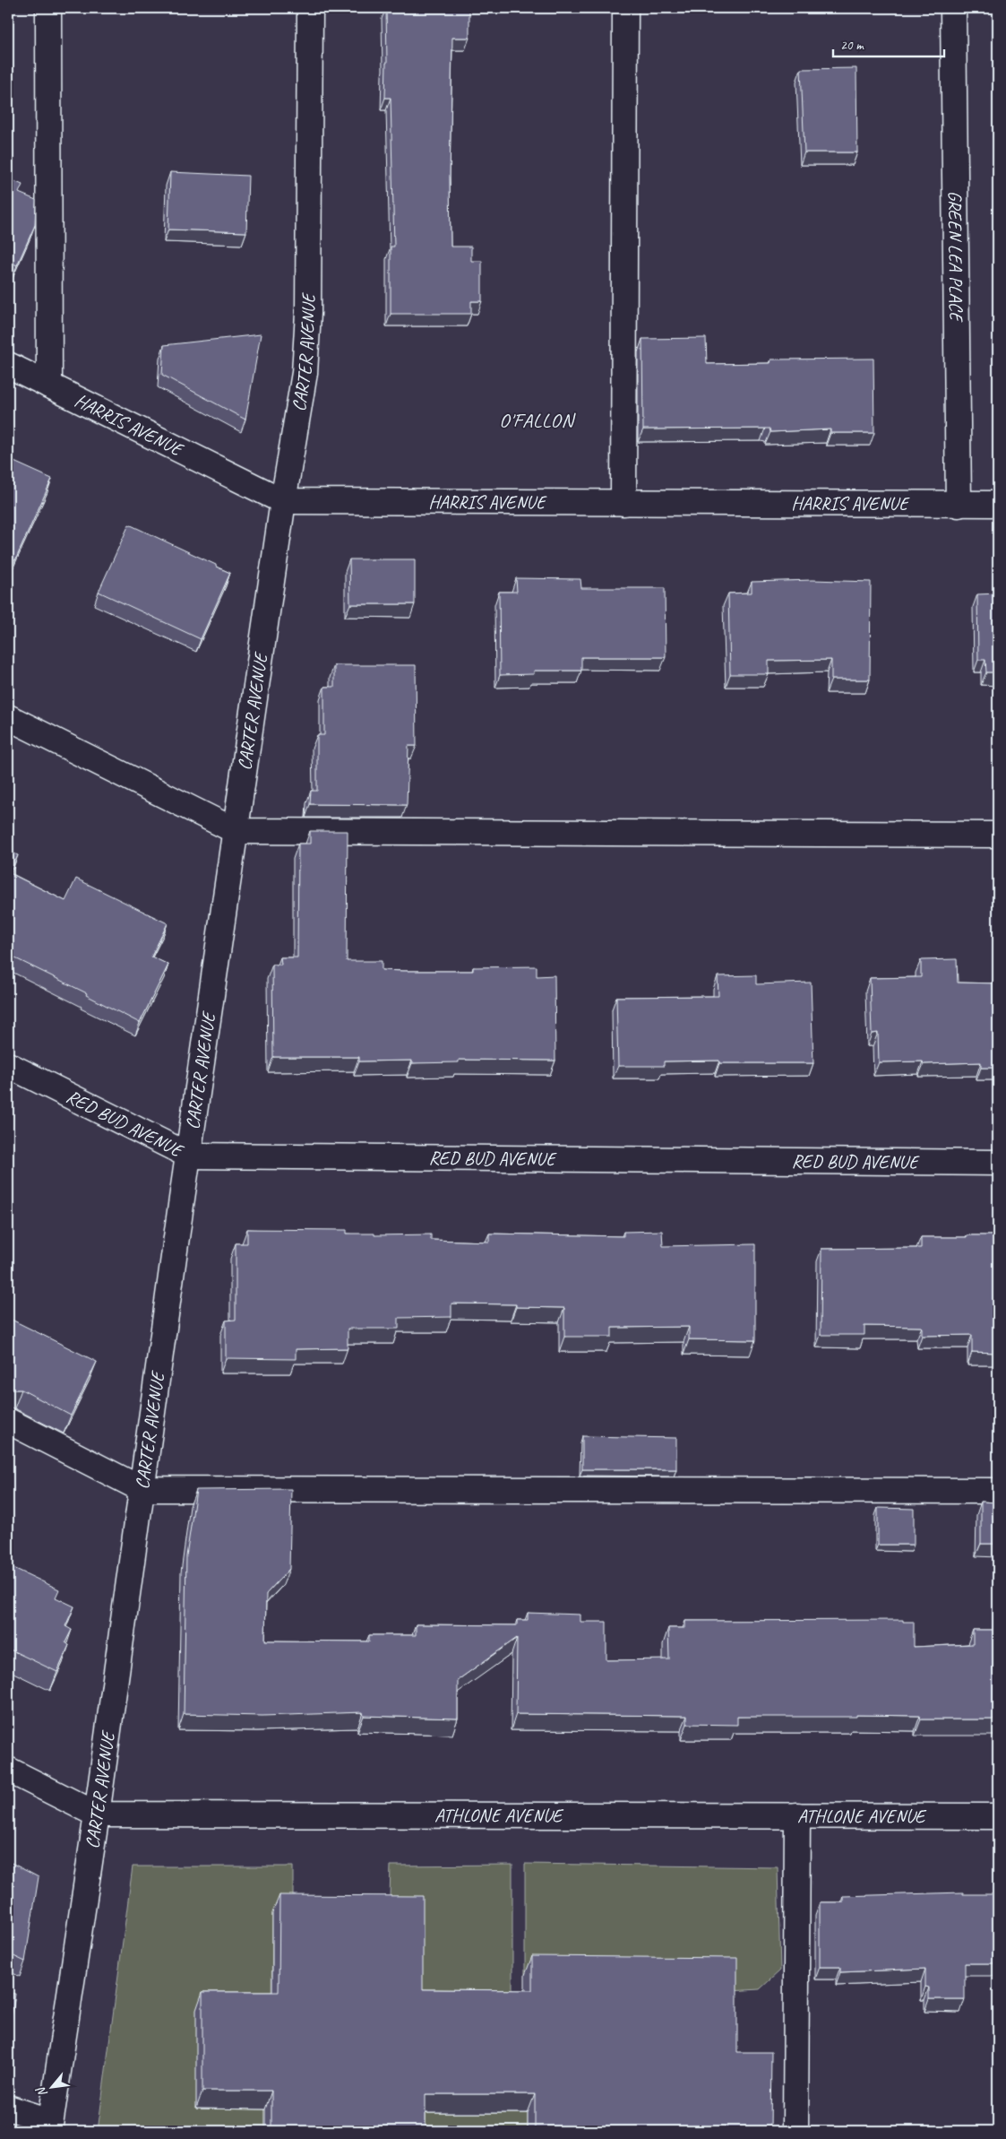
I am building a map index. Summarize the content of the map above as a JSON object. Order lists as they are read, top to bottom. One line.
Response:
{"streets":{"street":["GREEN LEA PLACE","CARTER AVENUE","HARRIS AVENUE","RED BUD AVENUE","ATHLONE AVENUE"]},"crossings":[["GREEN LEA PLACE","HARRIS AVENUE"],["CARTER AVENUE","HARRIS AVENUE"],["CARTER AVENUE","RED BUD AVENUE"],["CARTER AVENUE","ATHLONE AVENUE"]],"districts":["O'FALLON"],"scale_bar":"20 m","north":"bottom left"}
